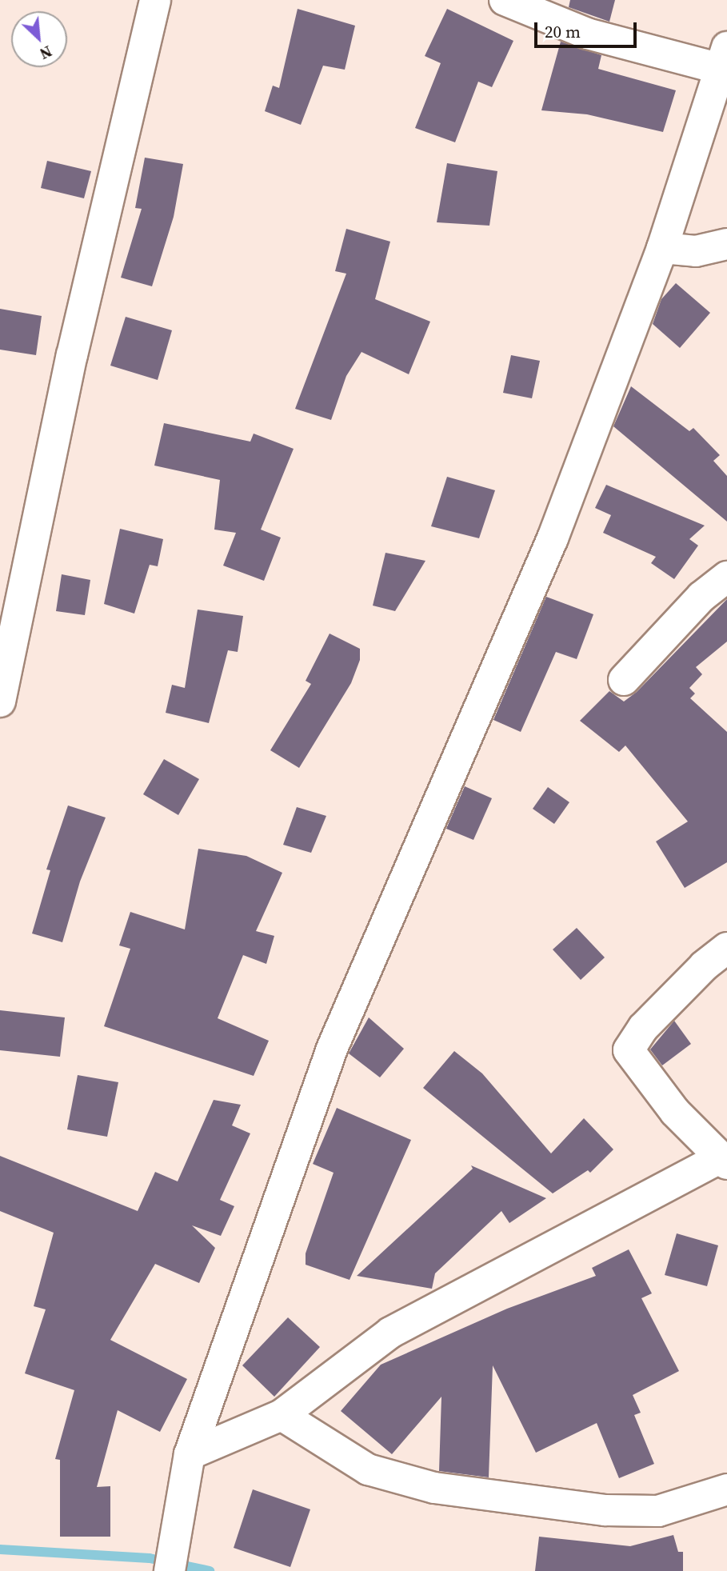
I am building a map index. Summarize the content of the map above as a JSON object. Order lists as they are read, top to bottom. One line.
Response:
{"scale_bar":"20 m","north":"bottom right"}
